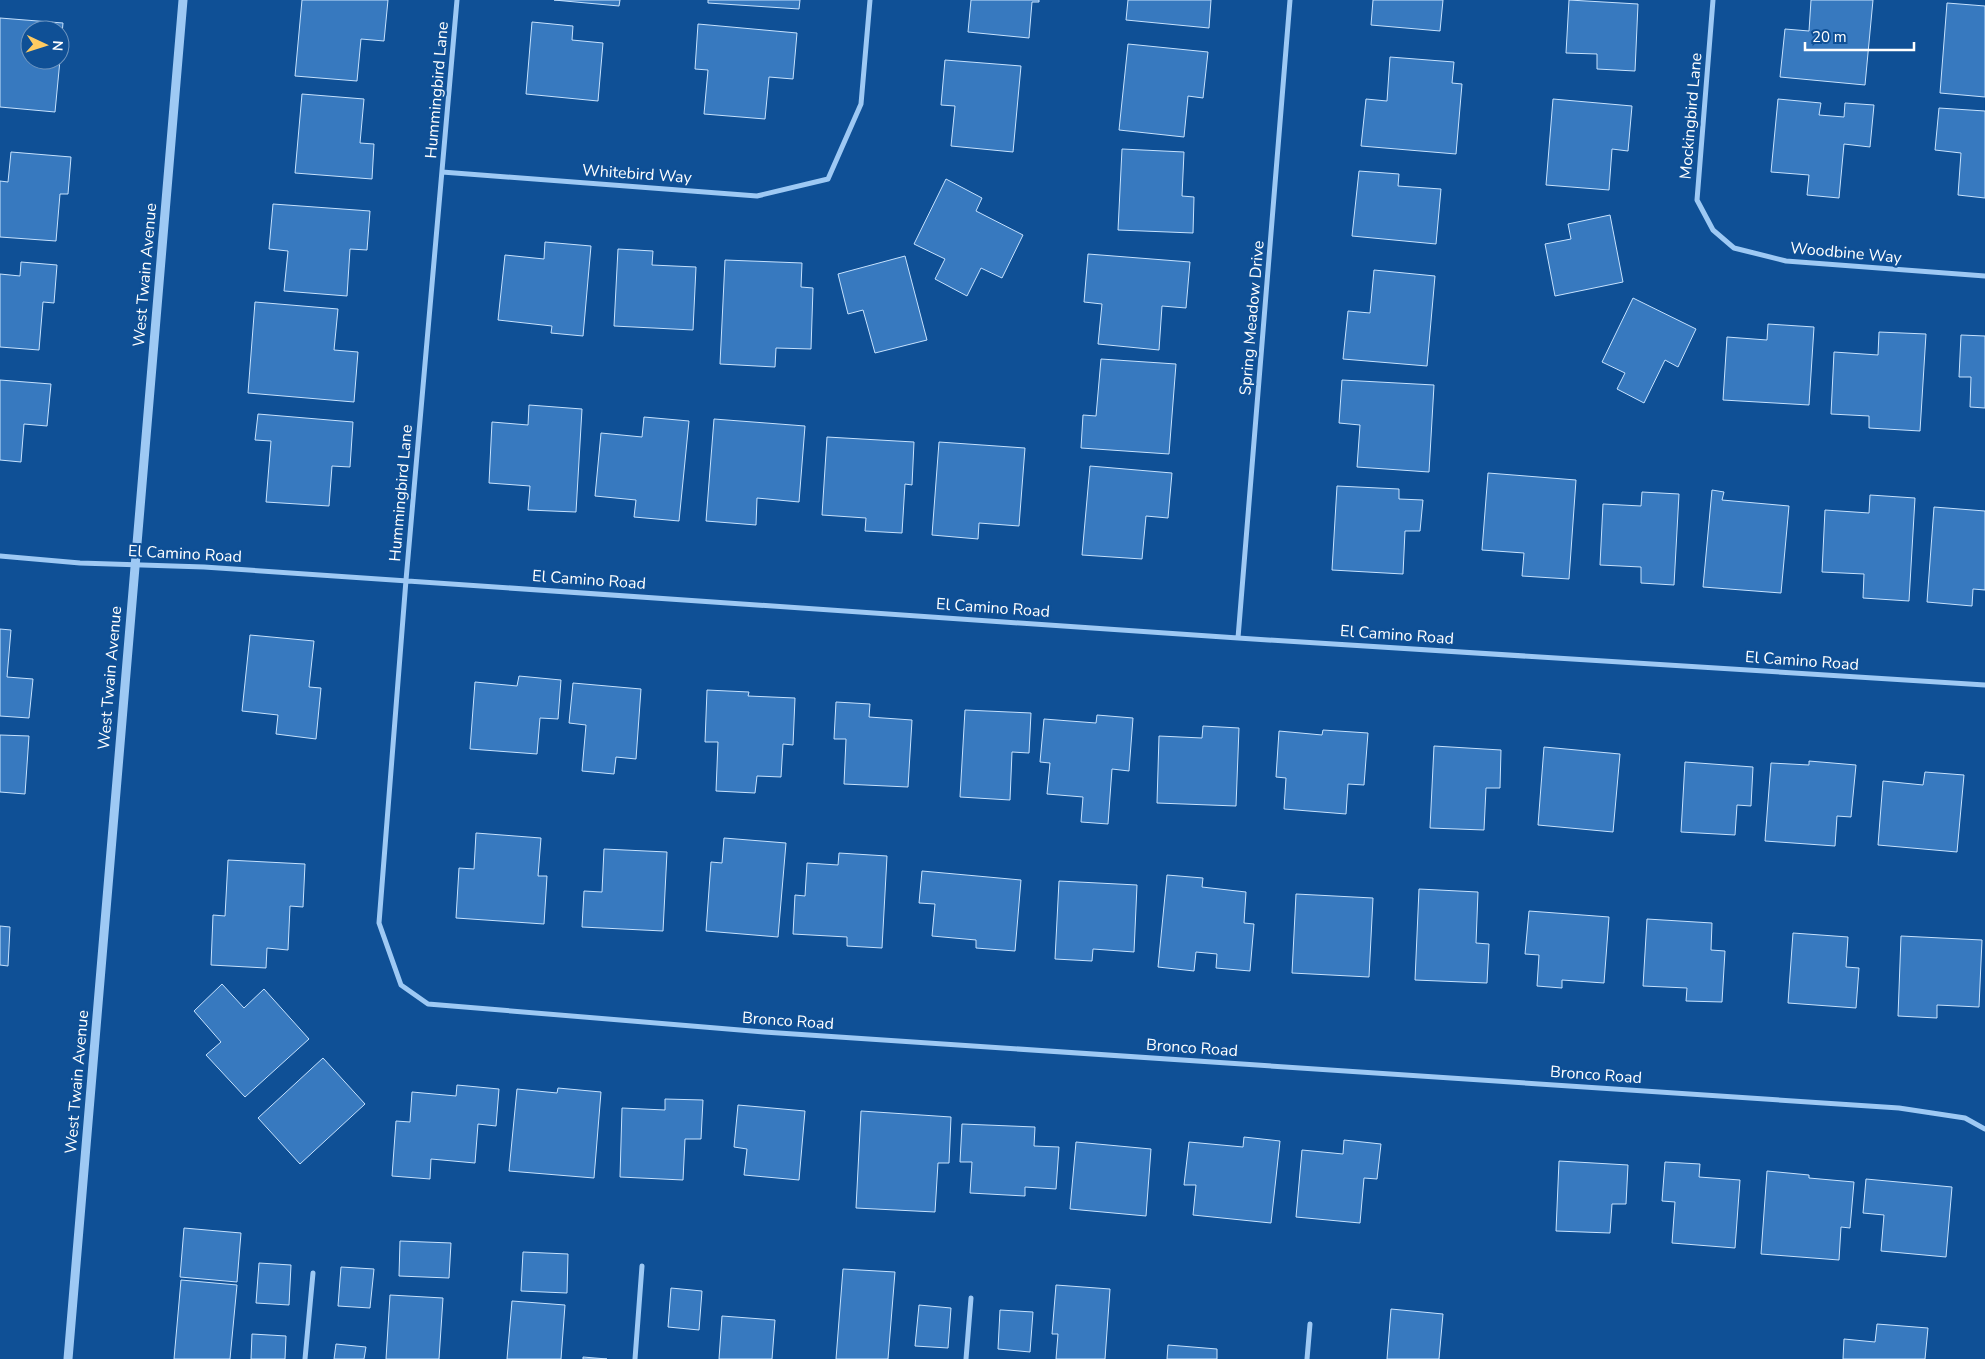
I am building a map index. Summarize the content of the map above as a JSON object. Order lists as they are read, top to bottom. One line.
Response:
{"streets":{"street":["Hummingbird Lane","Mockingbird Lane","Whitebird Way","Woodbine Way","West Twain Avenue","Spring Meadow Drive","El Camino Road","Bronco Road"]},"crossings":[["Hummingbird Lane","Whitebird Way"],["Hummingbird Lane","El Camino Road"],["Hummingbird Lane","Bronco Road"],["Mockingbird Lane","Woodbine Way"],["West Twain Avenue","El Camino Road"],["Spring Meadow Drive","El Camino Road"]],"scale_bar":"20 m","north":"right"}
